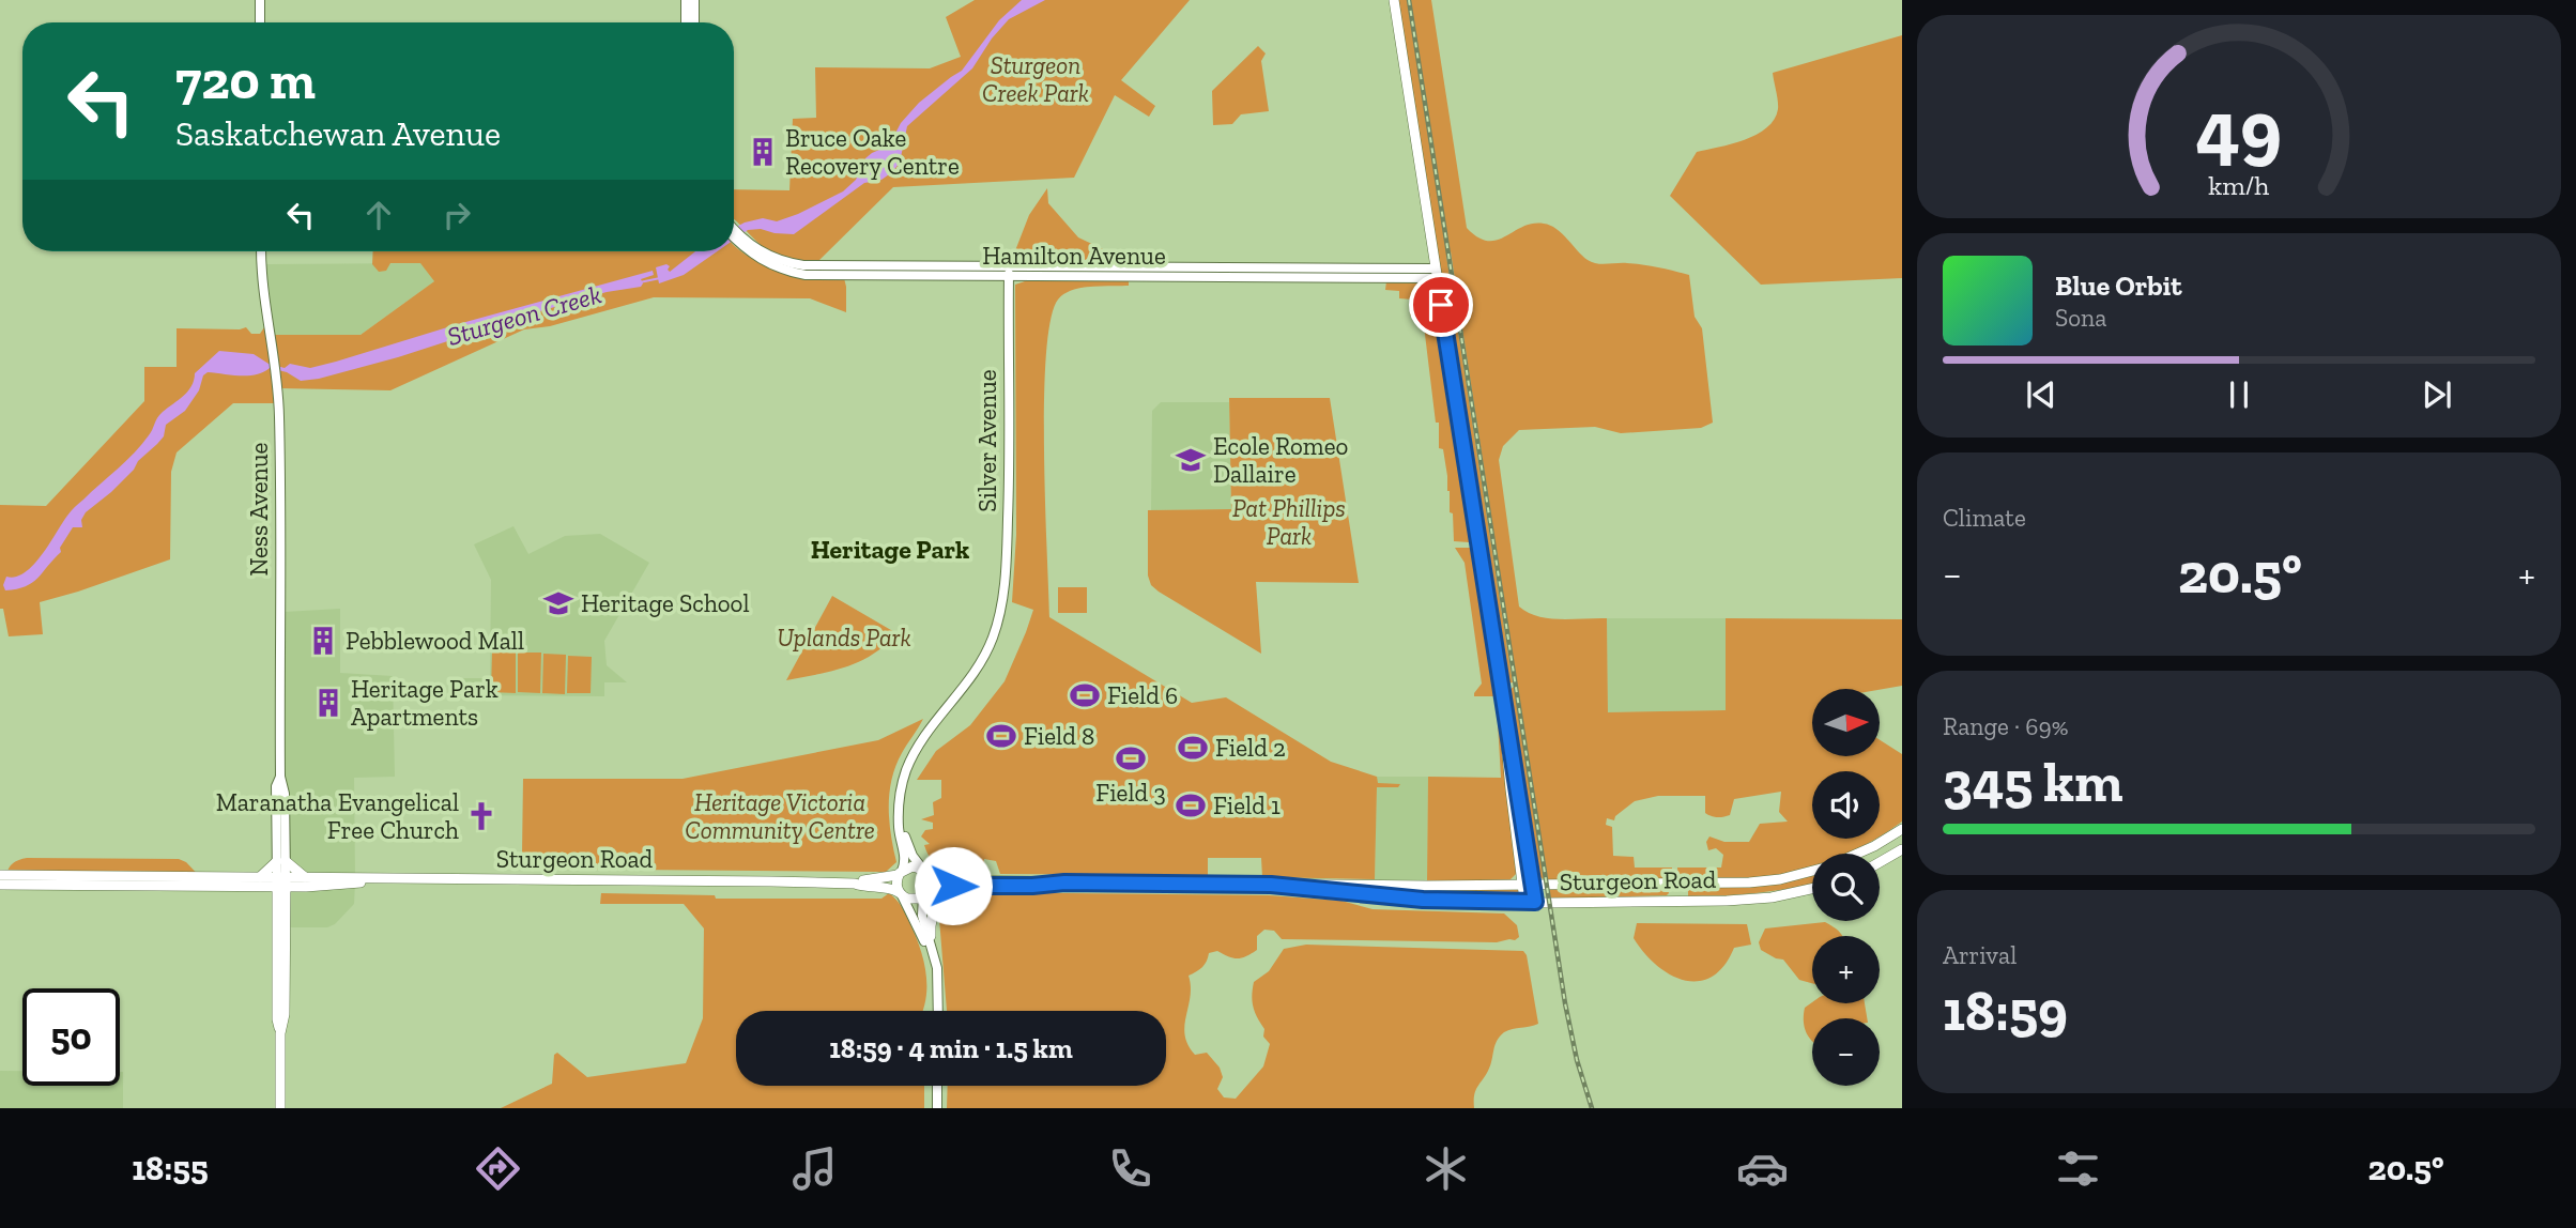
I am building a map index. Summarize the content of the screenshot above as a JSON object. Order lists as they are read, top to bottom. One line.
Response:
{"streets":{"main road":["Ness Avenue","Sturgeon Road"],"street":["Hamilton Avenue","Silver Avenue"]},"crossings":[["Hamilton Avenue","Silver Avenue"],["Silver Avenue","Sturgeon Road"],["Ness Avenue","Sturgeon Road"]],"districts":["Heritage Park"],"water":["Sturgeon Creek"],"parks":["Sturgeon Creek Park","Pat Phillips Park","Uplands Park","Heritage Victoria Community Centre"],"places":{"building":["Bruce Oake Recovery Centre","Pebblewood Mall","Heritage Park Apartments"],"school or university":["Ecole Romeo Dallaire","Heritage School"],"sports":["Field 6","Field 8","Field 2","Field 3","Field 1"],"church":["Maranatha Evangelical Free Church"]},"north":"right","page":{"turn":["720 m","Saskatchewan Avenue"],"song":["Blue Orbit","Sona"],"tile":["Climate",["Range · 69%","345 km"],["Arrival","18:59"]],"heat":["−","20.5°","+"],"map_buttons":["+","−"],"limit":"50","trip":"18:59 · 4 min · 1.5 km","tabs":["18:55","20.5°"],"gauge":["49","km/h"]}}
